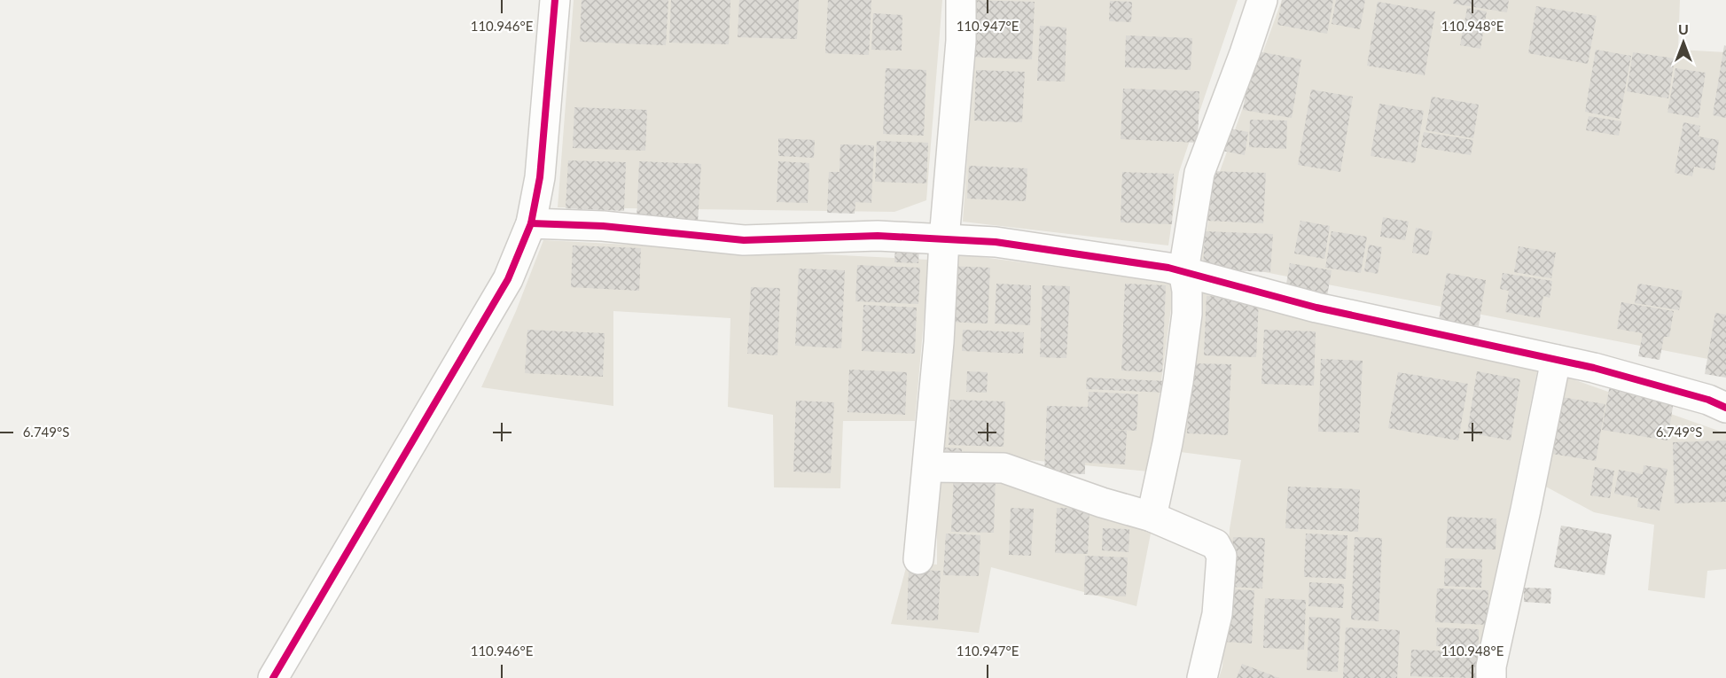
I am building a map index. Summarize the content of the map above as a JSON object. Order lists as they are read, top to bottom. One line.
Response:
{"north":"top","coordinates":["110.946°E","110.947°E","110.948°E","6.749°S"]}
